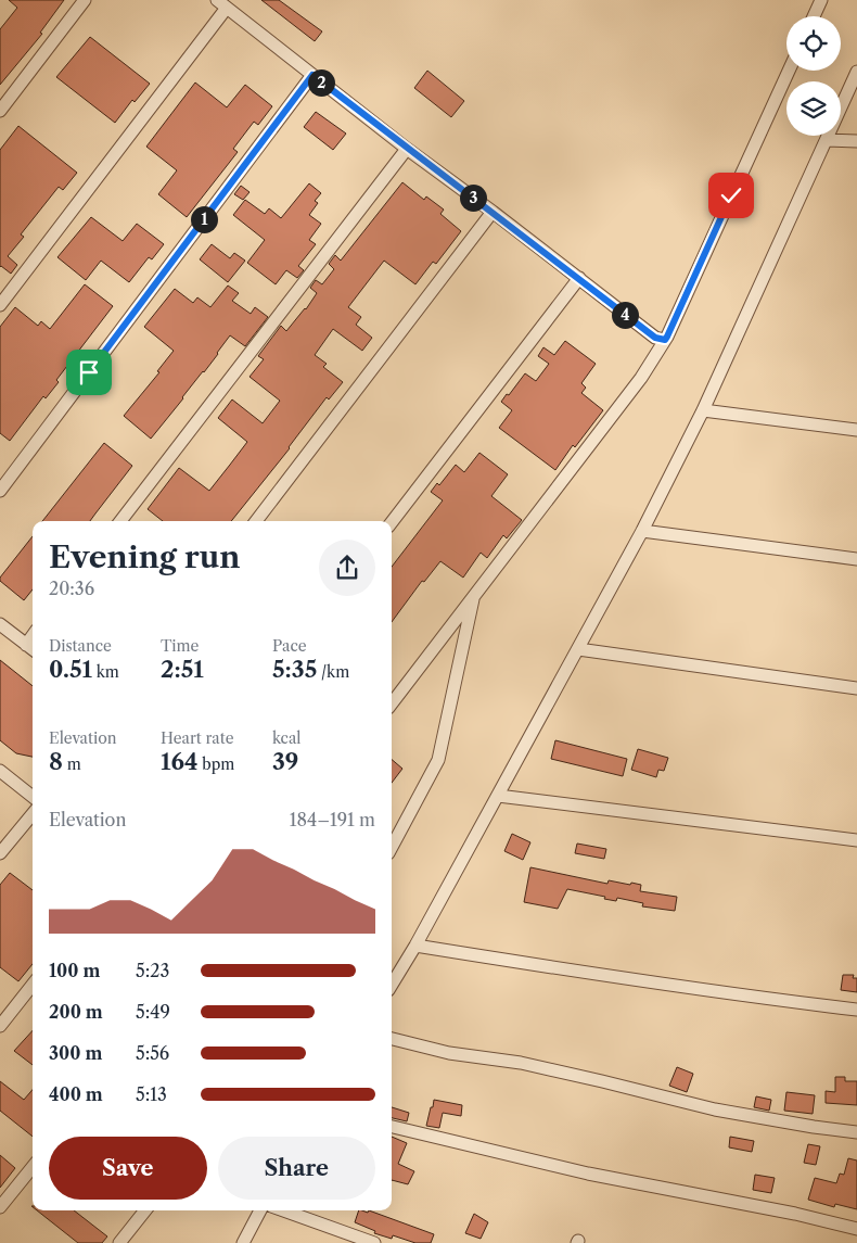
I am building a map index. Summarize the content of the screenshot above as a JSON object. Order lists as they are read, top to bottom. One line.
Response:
{"page":{"pins":["2","3","1","4"],"heading":["Evening run","20:36"],"stats":[["Distance","0.51 km"],["Time","2:51"],["Pace","5:35 /km"],["Elevation","8 m"],["Heart rate","164 bpm"],["kcal","39"]],"chart":["Elevation","184–191 m"],"list":[{"name":"100 m","note":"5:23"},{"name":"200 m","note":"5:49"},{"name":"300 m","note":"5:56"},{"name":"400 m","note":"5:13"}],"buttons":["Save","Share"]}}
